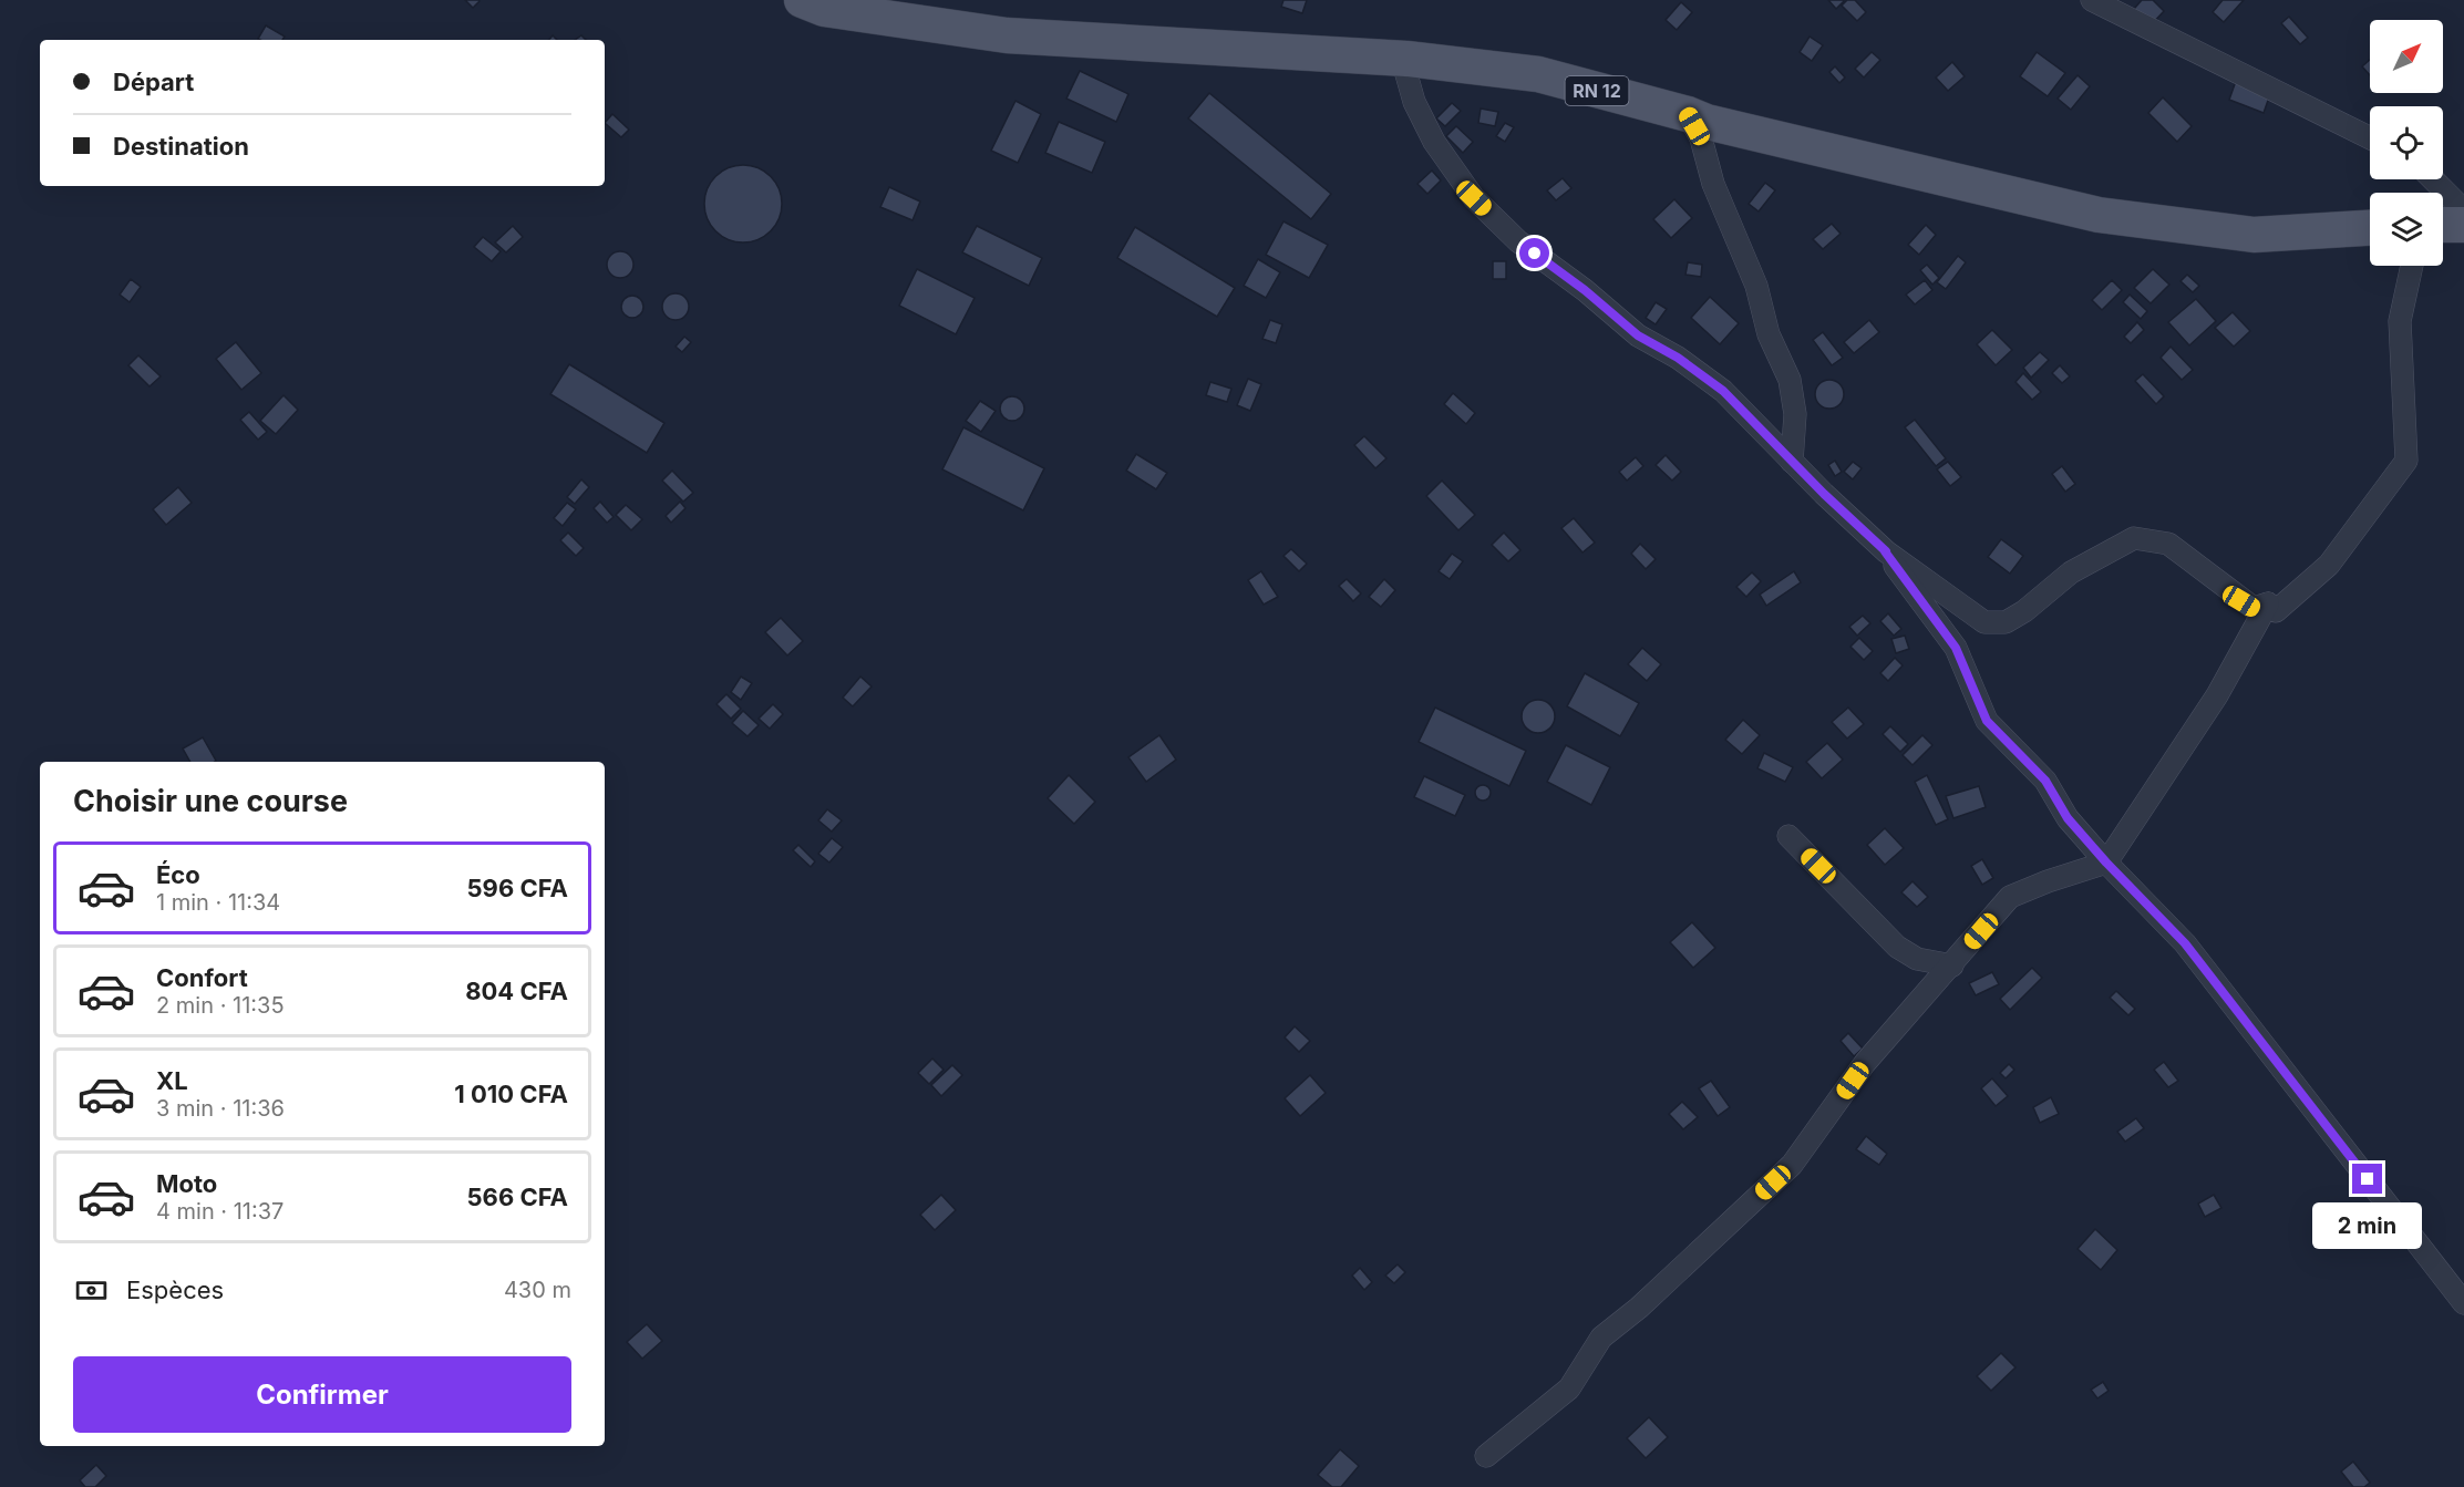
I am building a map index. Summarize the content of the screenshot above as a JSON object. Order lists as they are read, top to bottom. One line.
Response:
{"streets":{"main road":["RN 12"]},"north":"top right","page":{"banner":["Départ","Destination"],"heading":"Choisir une course","list":[{"name":"Éco","note":"1 min · 11:34","value":"596 CFA"},{"name":"Confort","note":"2 min · 11:35","value":"804 CFA"},{"name":"XL","note":"3 min · 11:36","value":"1 010 CFA"},{"name":"Moto","note":"4 min · 11:37","value":"566 CFA"}],"bubble":"2 min","pay":["Espèces","430 m"],"buttons":"Confirmer"}}
